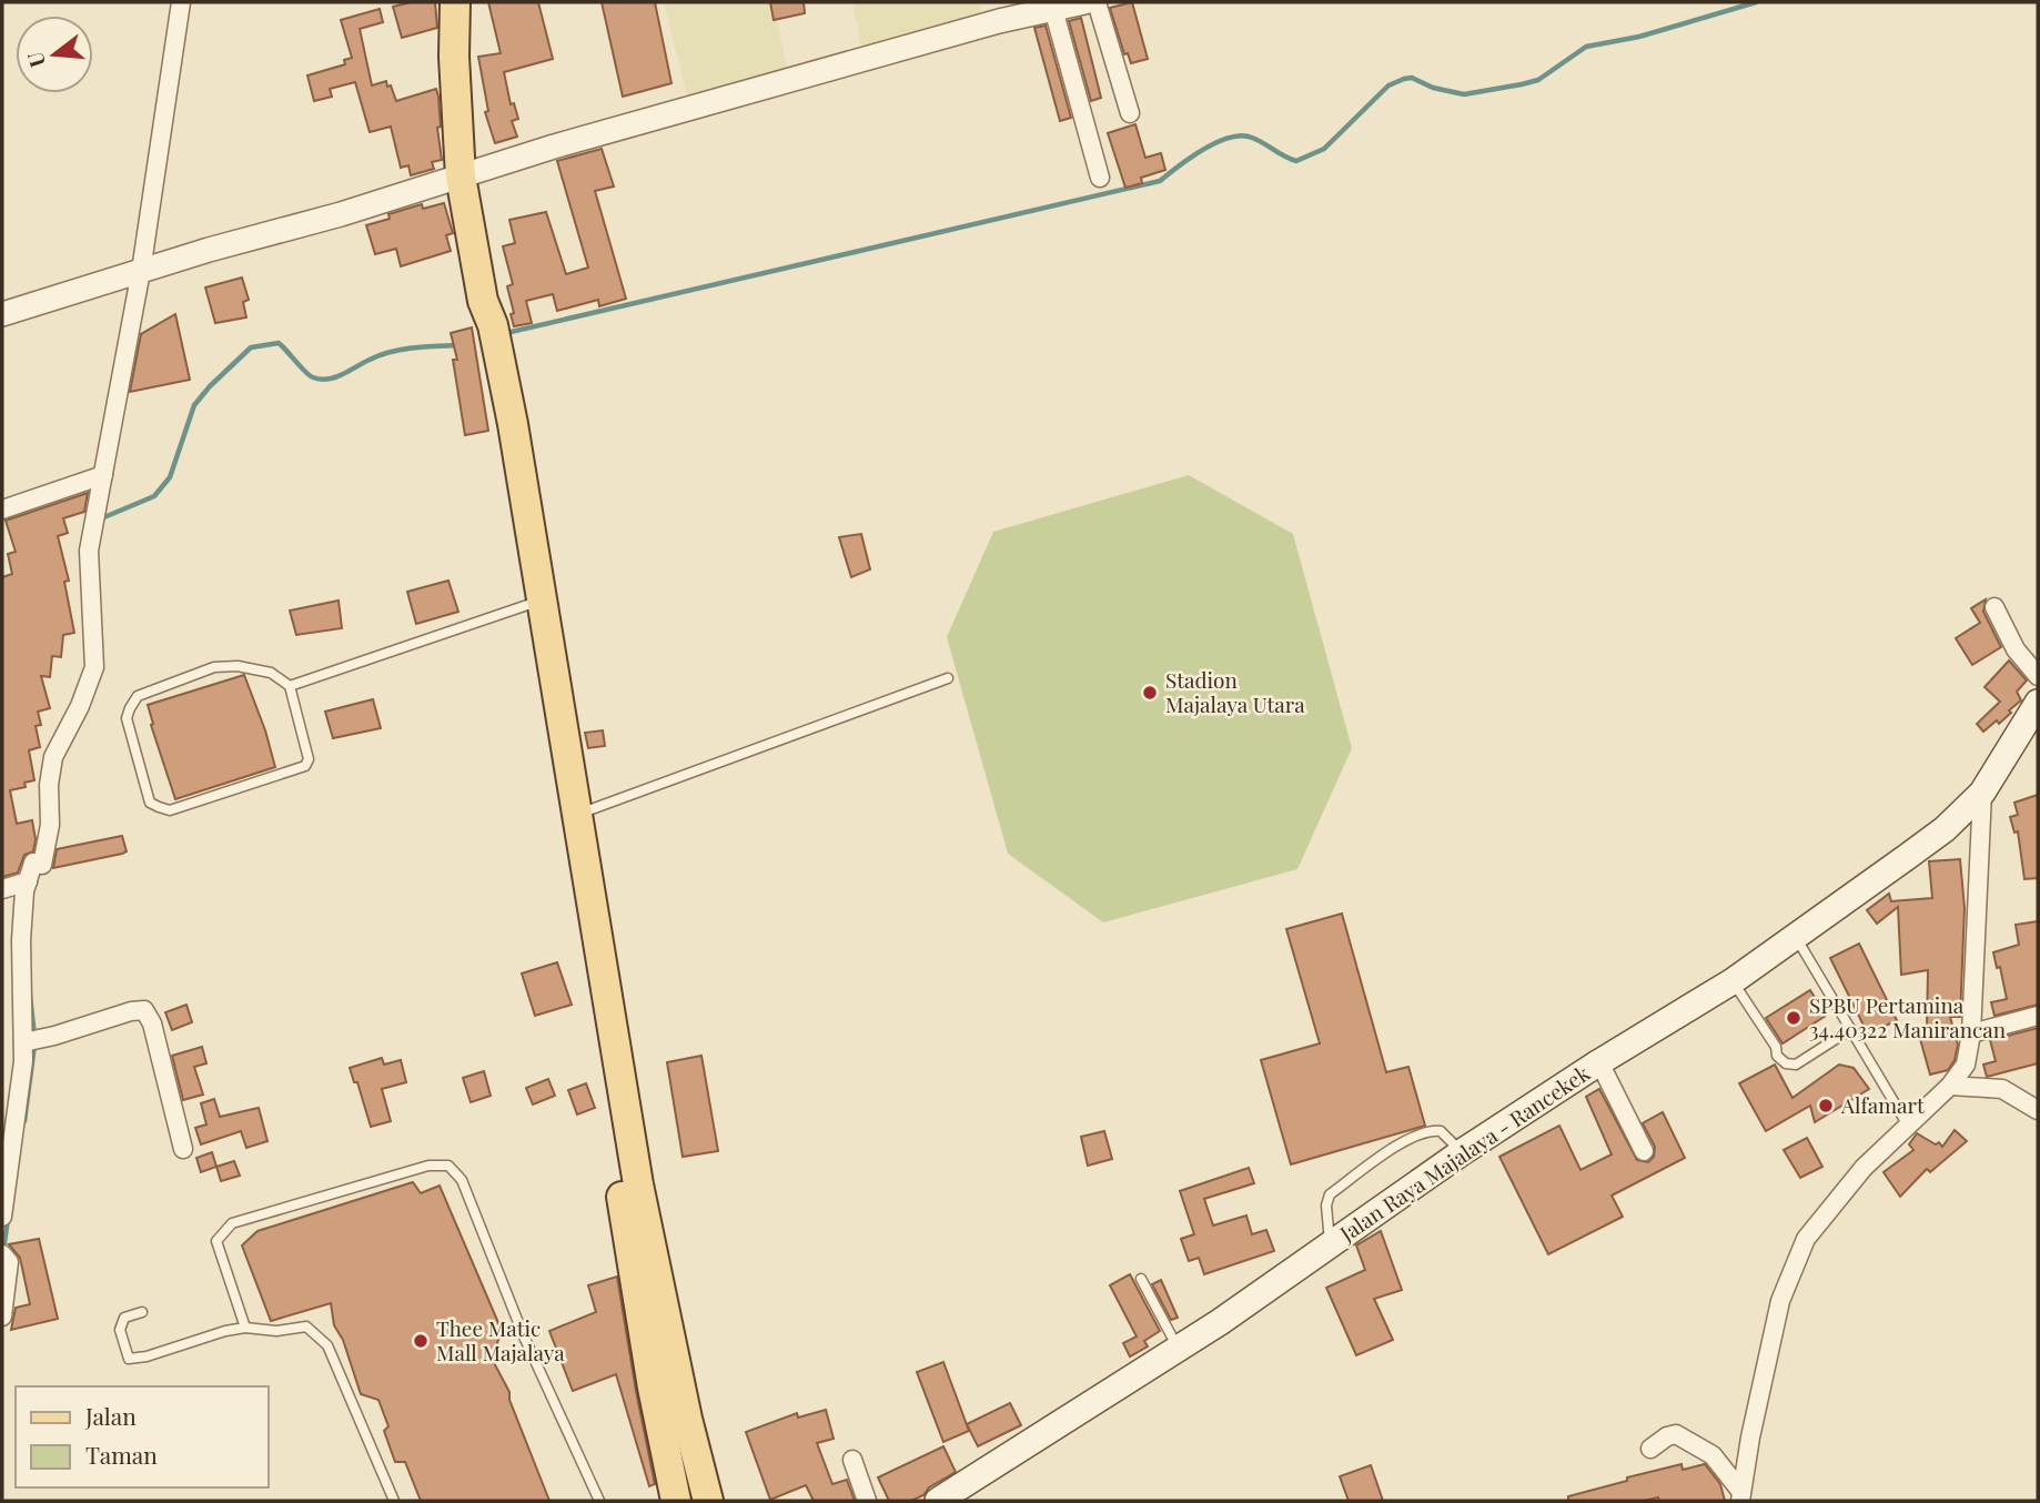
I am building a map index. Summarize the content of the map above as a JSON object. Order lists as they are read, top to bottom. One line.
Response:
{"streets":{"main road":["Jalan Raya Majalaya - Rancekek"]},"places":["Stadion Majalaya Utara","SPBU Pertamina 34.40322 Manirancan","Alfamart","Thee Matic Mall Majalaya"],"legend":["Jalan","Taman"],"north":"left"}
